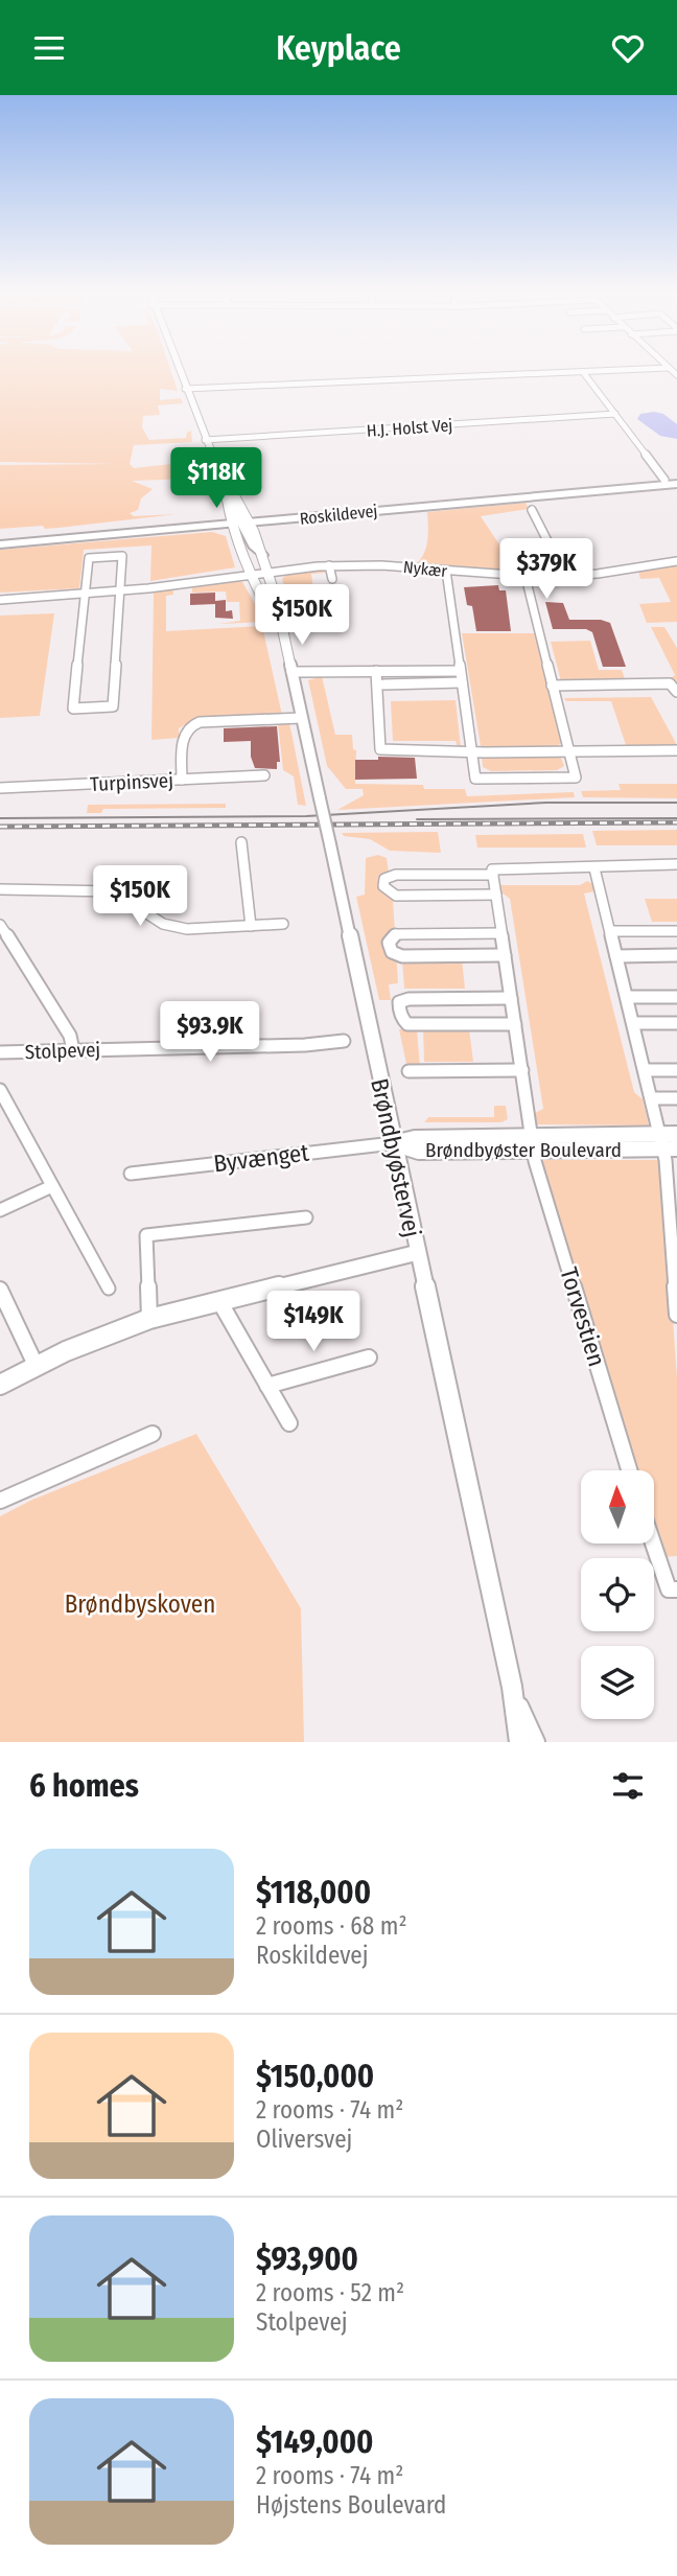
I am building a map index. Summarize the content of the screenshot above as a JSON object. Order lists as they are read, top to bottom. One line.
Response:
{"streets":{"main road":["Roskildevej"],"street":["H.J. Holst Vej","Nykær","Turpinsvej","Stolpevej","Brøndbyøster Boulevard","Byvænget","Brøndbyøstervej","Torvestien"]},"crossings":[["Roskildevej","Brøndbyøstervej"],["Nykær","Brøndbyøstervej"],["Brøndbyøster Boulevard","Byvænget"],["Brøndbyøster Boulevard","Brøndbyøstervej"],["Brøndbyøster Boulevard","Torvestien"],["Byvænget","Brøndbyøstervej"]],"parks":["Brøndbyskoven"],"north":"top","page":{"header":"Keyplace","price":["$118K","$379K","$150K","$150K","$93.9K","$149K"],"heading":"6 homes","list":[{"name":"$118,000","note":"2 rooms · 68 m² · Roskildevej"},{"name":"$150,000","note":"2 rooms · 74 m² · Oliversvej"},{"name":"$93,900","note":"2 rooms · 52 m² · Stolpevej"},{"name":"$149,000","note":"2 rooms · 74 m² · Højstens Boulevard"}]}}
